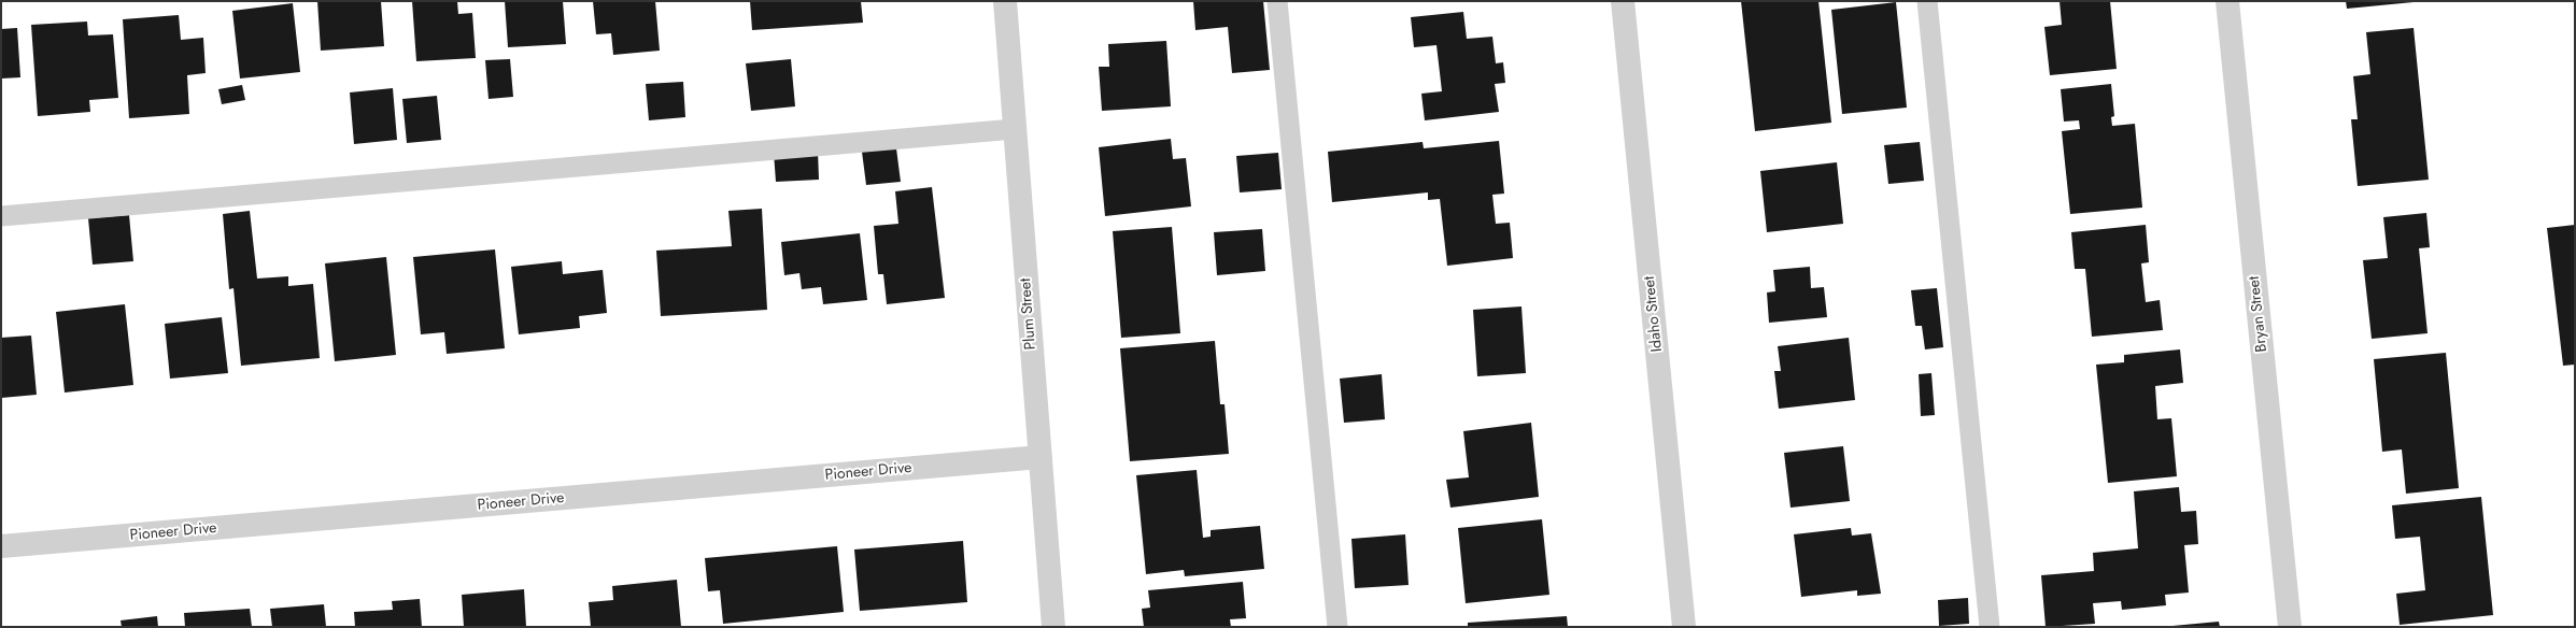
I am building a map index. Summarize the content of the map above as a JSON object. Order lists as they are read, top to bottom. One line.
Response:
{"streets":{"street":["Plum Street","Idaho Street","Bryan Street","Pioneer Drive"]},"crossings":[["Plum Street","Pioneer Drive"]]}
